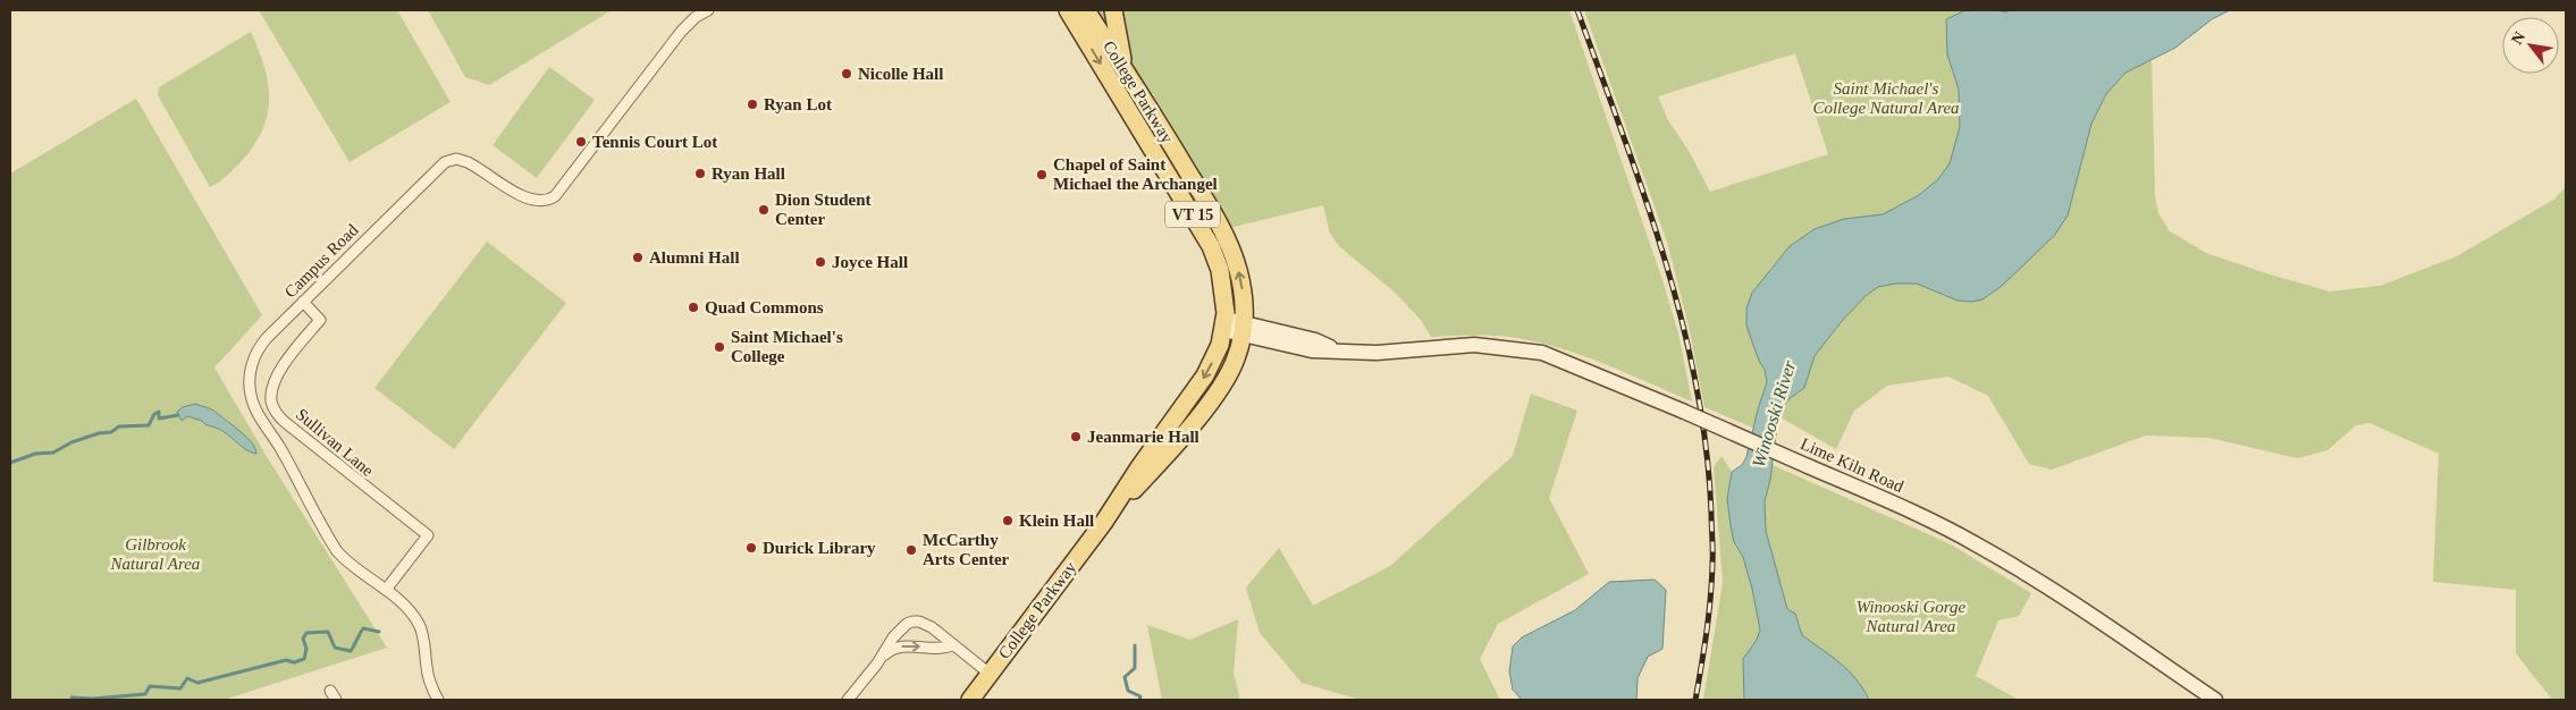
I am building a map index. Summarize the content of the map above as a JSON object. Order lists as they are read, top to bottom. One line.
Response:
{"streets":{"main road":["College Parkway","VT 15","Lime Kiln Road"],"street":["Campus Road","Sullivan Lane"]},"crossings":[["College Parkway","Lime Kiln Road"],["Campus Road","Sullivan Lane"]],"water":["Winooski River"],"parks":["Saint Michael's College Natural Area","Gilbrook Natural Area","Winooski Gorge Natural Area"],"places":["Nicolle Hall","Ryan Lot","Tennis Court Lot","Ryan Hall","Chapel of Saint Michael the Archangel","Dion Student Center","Alumni Hall","Joyce Hall","Quad Commons","Saint Michael's College","Jeanmarie Hall","Klein Hall","Durick Library","McCarthy Arts Center"],"north":"top left"}
